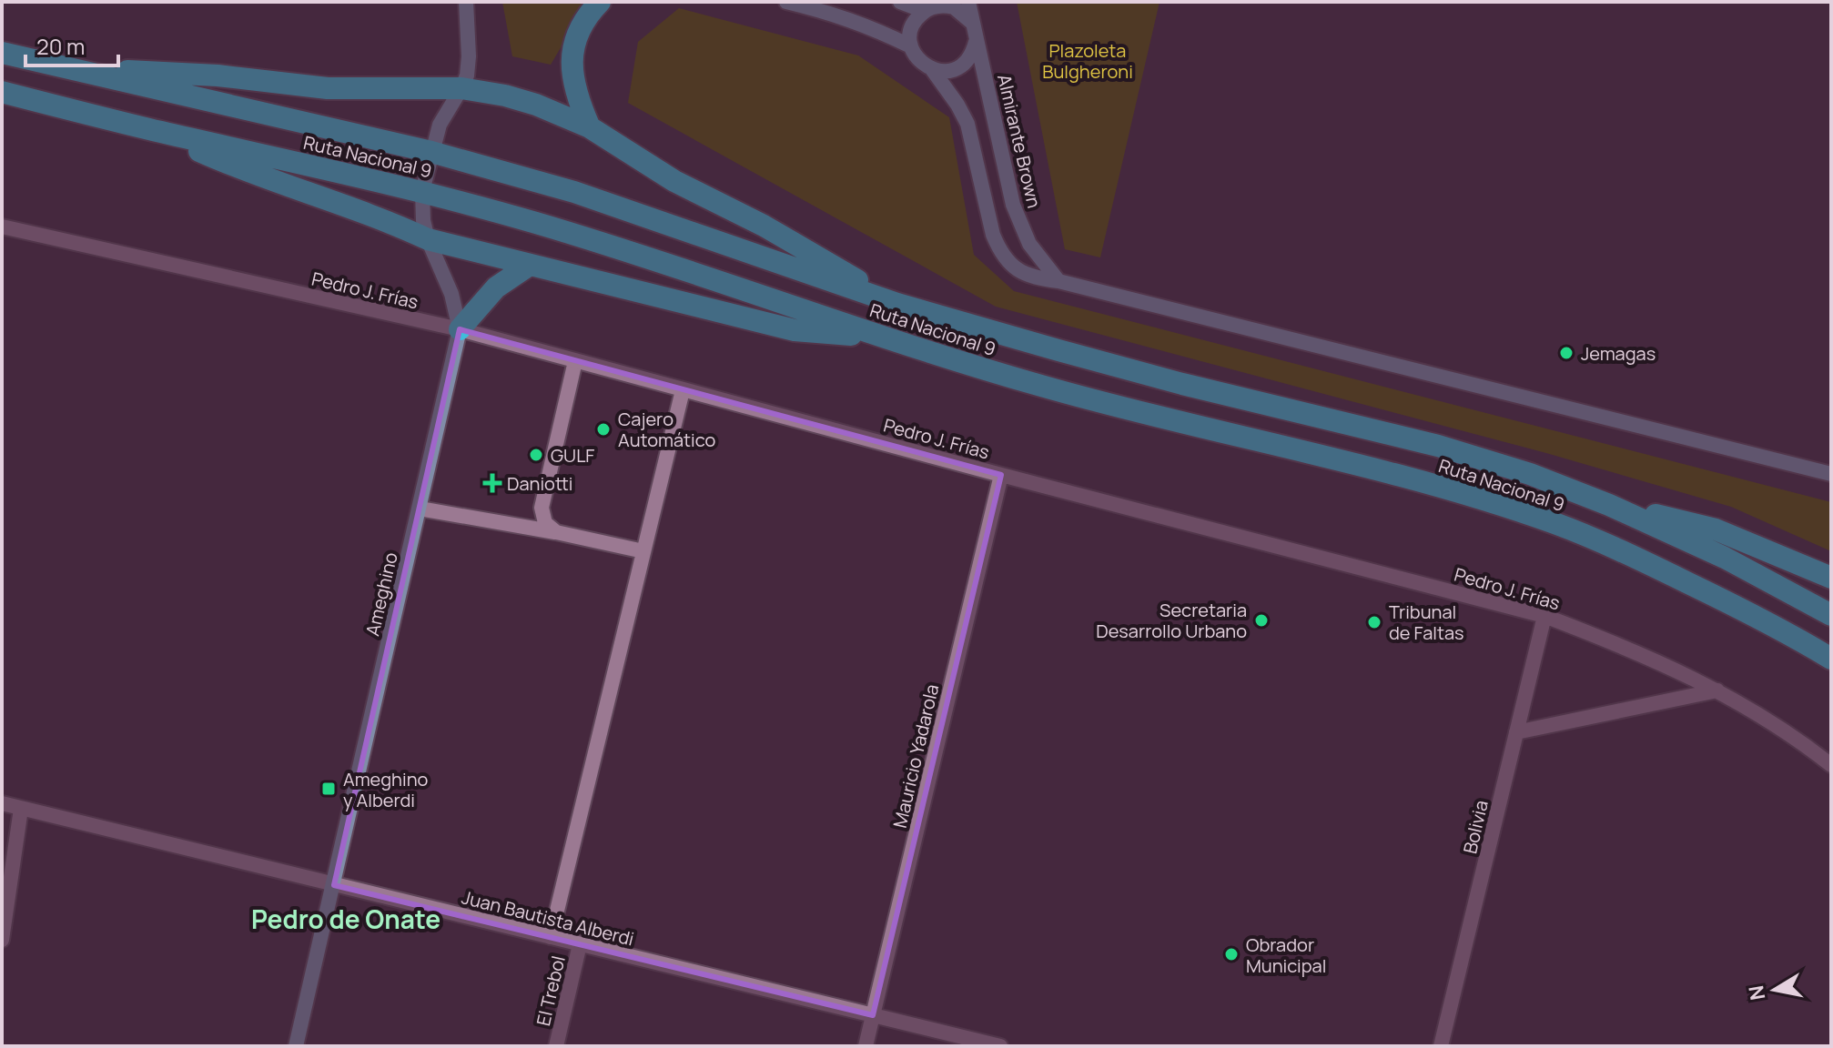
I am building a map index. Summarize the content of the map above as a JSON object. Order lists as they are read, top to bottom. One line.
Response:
{"streets":{"highway":["Ruta Nacional 9"],"street":["Almirante Brown","Pedro J. Frías","Ameghino","Mauricio Yadarola","Bolivia","Juan Bautista Alberdi","El Trebol"]},"crossings":[["Ruta Nacional 9","Ameghino"],["Pedro J. Frías","Ameghino"],["Pedro J. Frías","Mauricio Yadarola"],["Pedro J. Frías","Bolivia"],["Ameghino","Juan Bautista Alberdi"],["Mauricio Yadarola","Juan Bautista Alberdi"],["Juan Bautista Alberdi","El Trebol"]],"districts":["Pedro de Onate"],"parks":["Plazoleta Bulgheroni"],"places":{"other":["Jemagas","Cajero Automático","GULF","Secretaria Desarrollo Urbano","Tribunal de Faltas","Obrador Municipal"],"health":["Daniotti"],"transit":["Ameghino y Alberdi"]},"scale_bar":"20 m","north":"left"}
